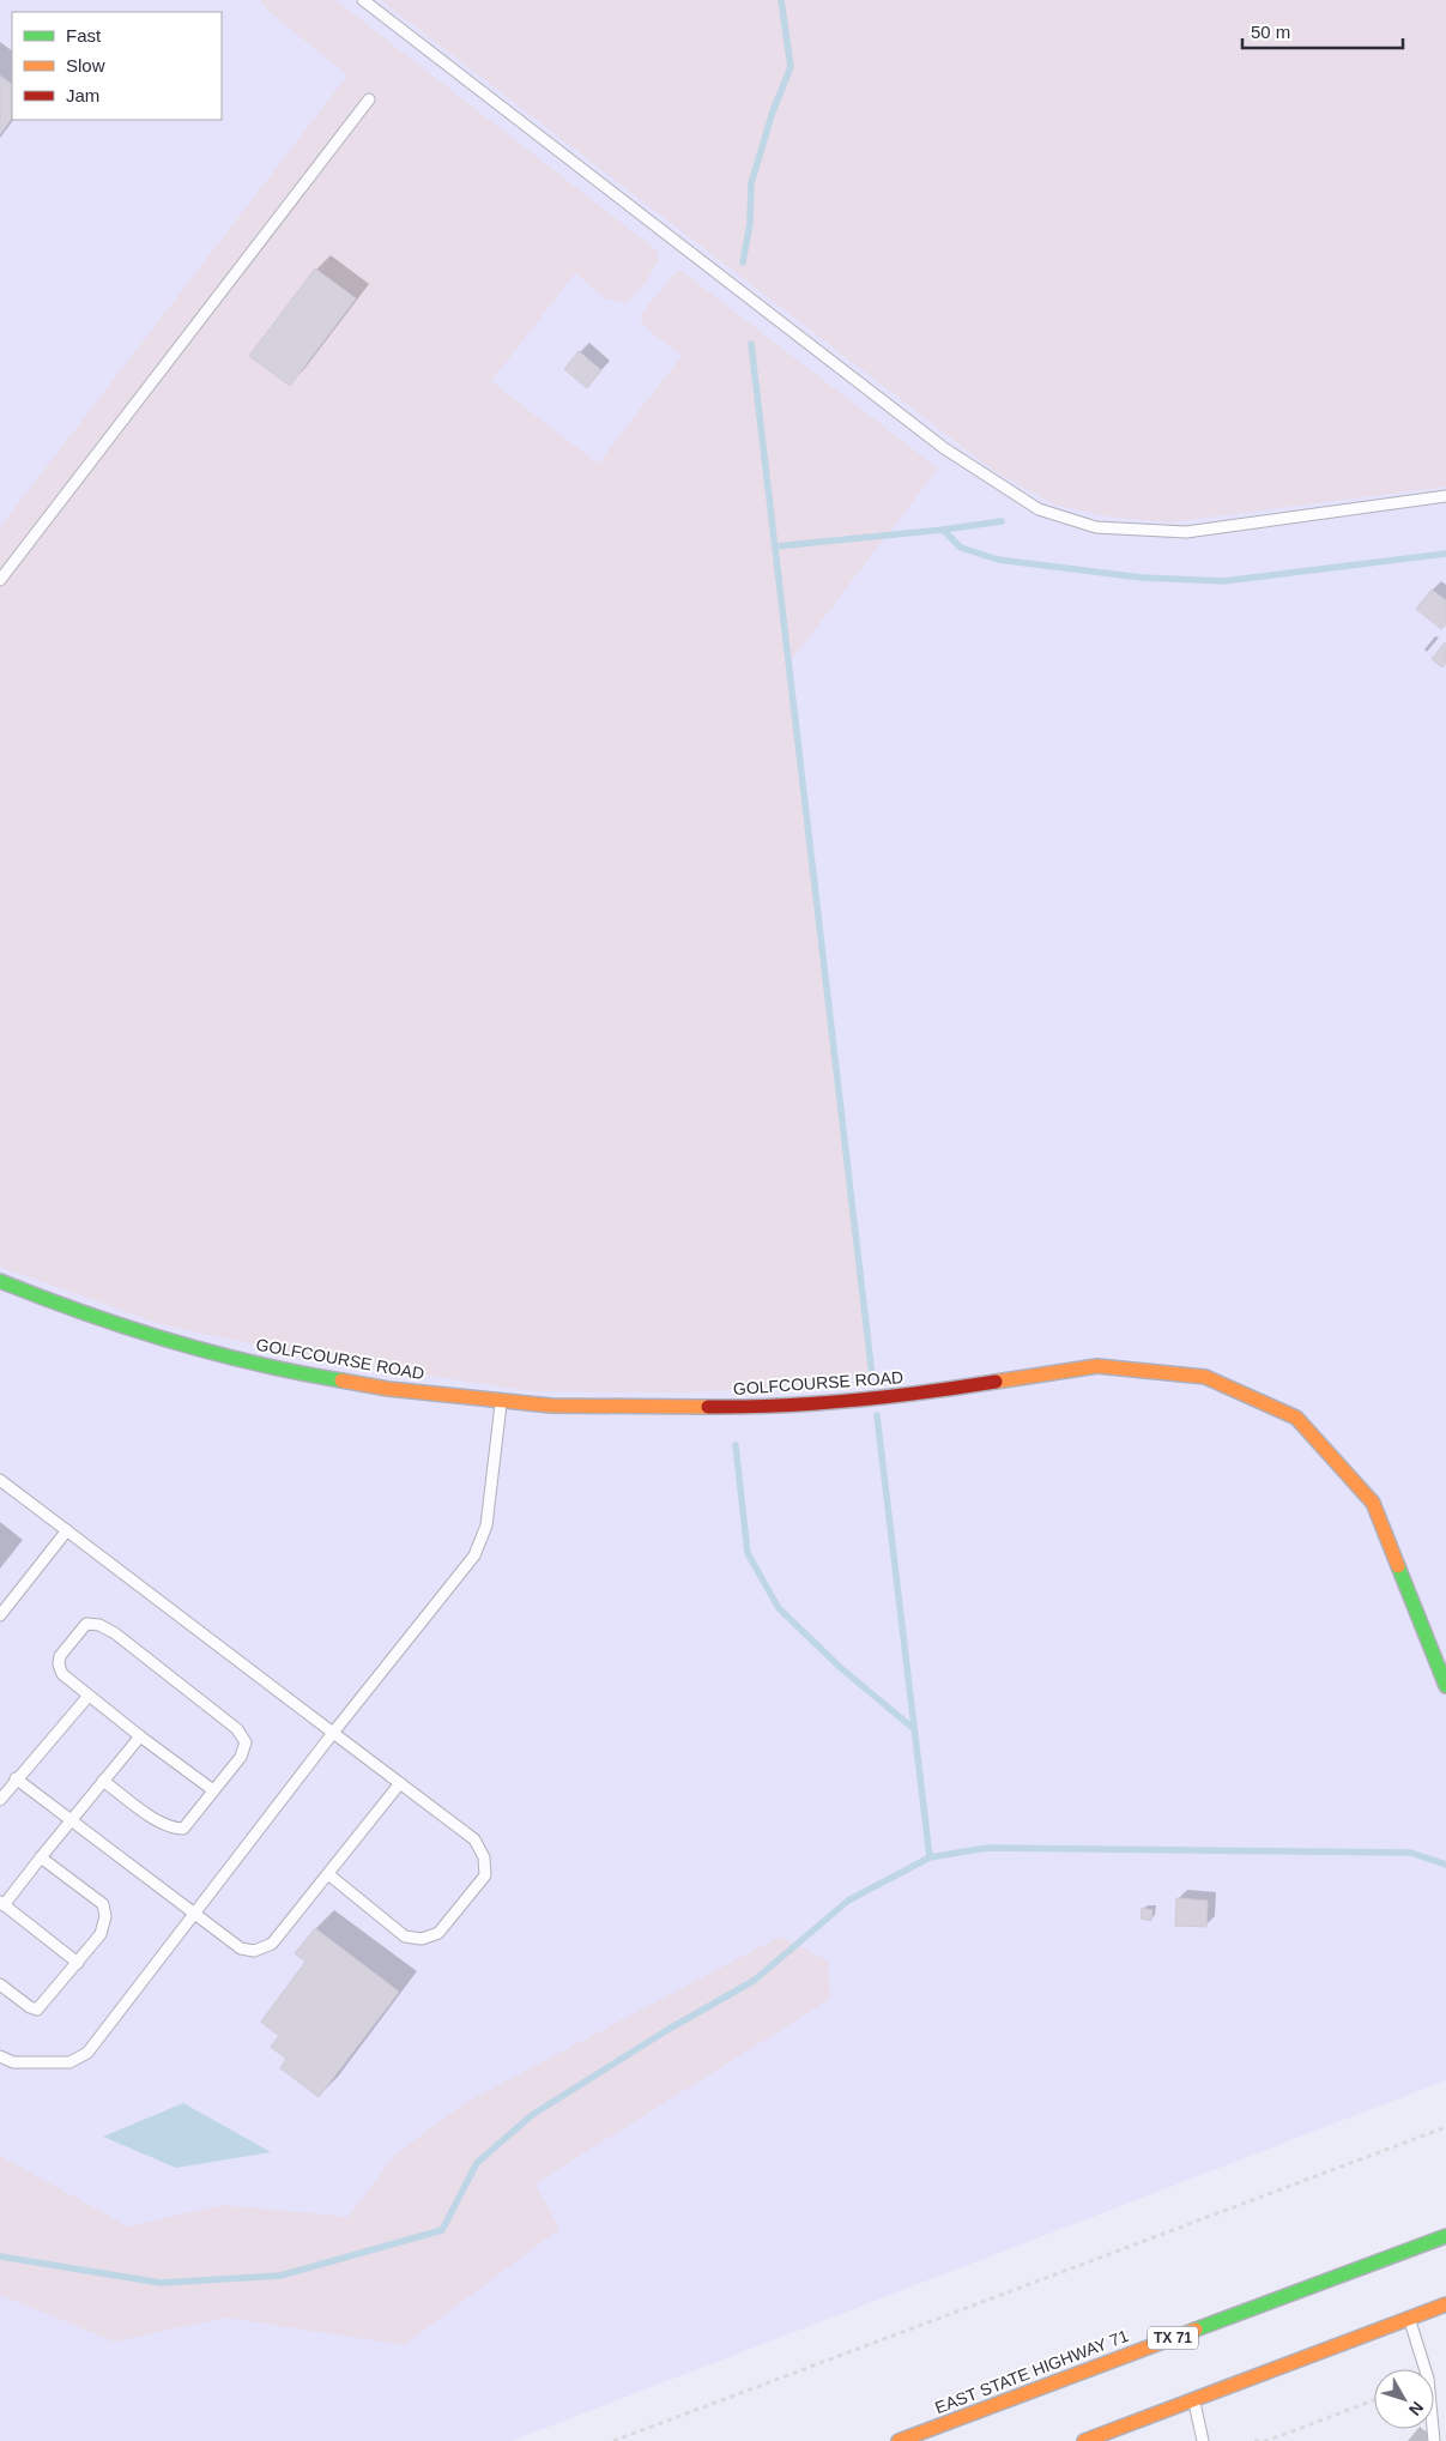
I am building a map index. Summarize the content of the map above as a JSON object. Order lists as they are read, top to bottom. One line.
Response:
{"streets":{"main road":["GOLFCOURSE ROAD","TX 71","EAST STATE HIGHWAY 71"]},"legend":["Fast","Slow","Jam"],"scale_bar":"50 m","north":"bottom right"}
